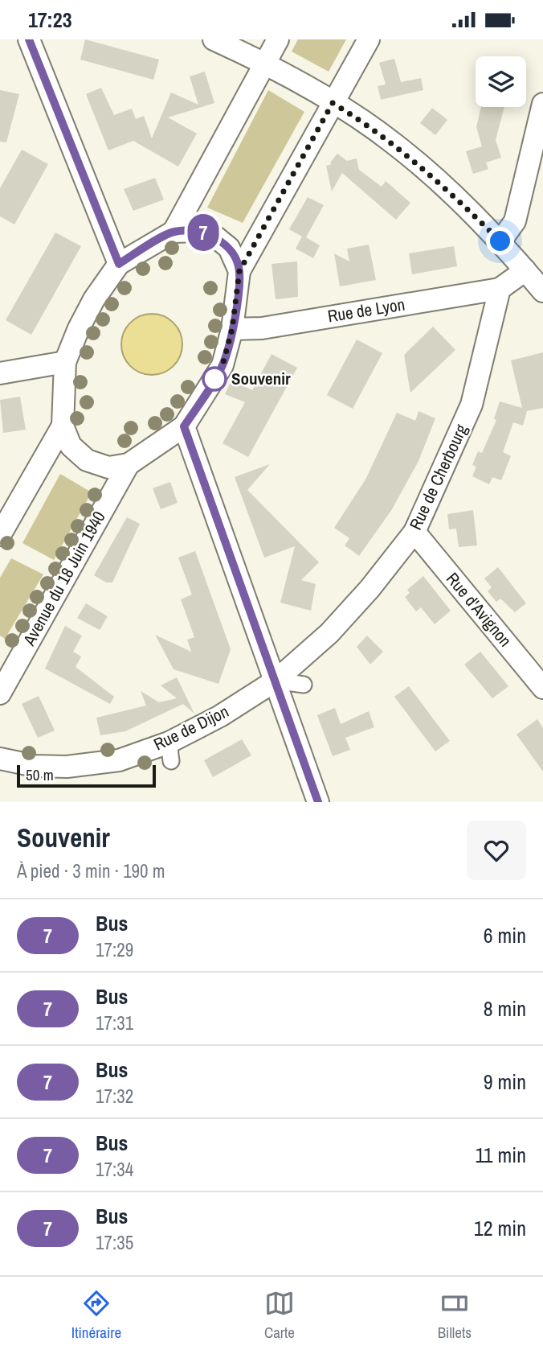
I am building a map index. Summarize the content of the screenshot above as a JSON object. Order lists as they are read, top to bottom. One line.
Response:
{"streets":{"street":["Rue de Lyon","Rue de Cherbourg","Avenue du 18 Juin 1940","Rue d'Avignon","Rue de Dijon"]},"crossings":[["Rue de Lyon","Rue de Cherbourg"],["Rue de Cherbourg","Rue d'Avignon"],["Rue de Cherbourg","Rue de Dijon"]],"places":["Souvenir"],"lines":["bus line 7"],"scale_bar":"50 m","page":{"status":"17:23","on_map":"7","scale":"50 m","heading":["Souvenir","À pied · 3 min · 190 m"],"list":[{"mark":"7","name":"Bus","note":"17:29","value":"6 min"},{"mark":"7","name":"Bus","note":"17:31","value":"8 min"},{"mark":"7","name":"Bus","note":"17:32","value":"9 min"},{"mark":"7","name":"Bus","note":"17:34","value":"11 min"},{"mark":"7","name":"Bus","note":"17:35","value":"12 min"}],"tabs":["Itinéraire","Carte","Billets"]}}
